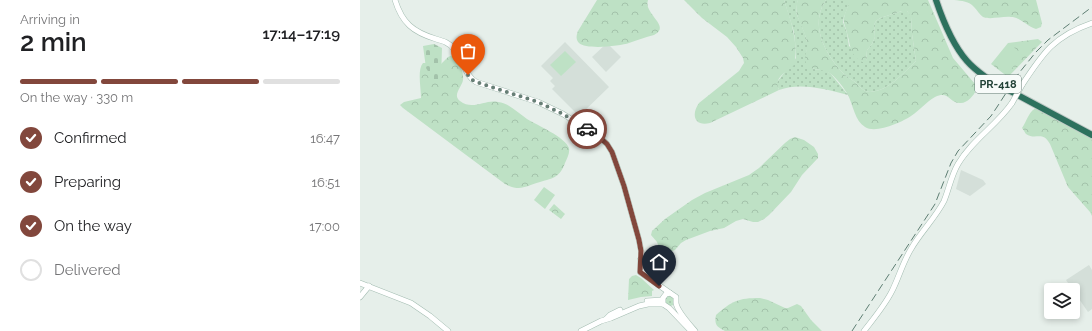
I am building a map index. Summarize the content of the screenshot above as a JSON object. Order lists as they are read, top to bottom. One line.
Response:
{"streets":{"highway":["PR-418"]},"page":{"heading":["2 min","Arriving in","17:14–17:19"],"bar":"On the way · 330 m","list":[["Confirmed","16:47"],["Preparing","16:51"],["On the way","17:00"],"Delivered"]}}
